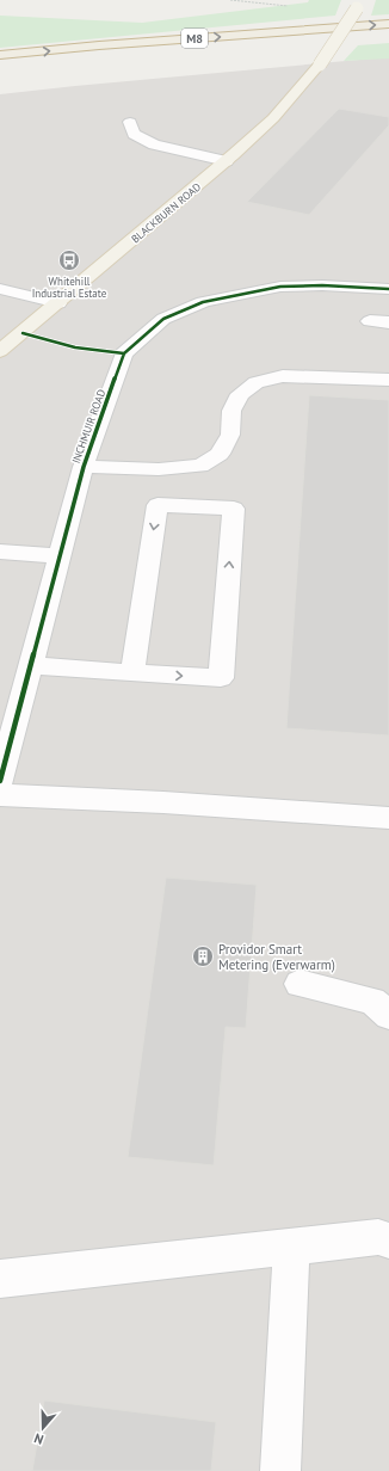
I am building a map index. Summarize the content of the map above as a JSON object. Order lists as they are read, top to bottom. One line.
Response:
{"streets":{"highway":["M8"],"main road":["BLACKBURN ROAD"],"street":["INCHMUIR ROAD"]},"places":{"bus stop":["Whitehill Industrial Estate"],"building":["Providor Smart Metering (Everwarm)"]},"north":"bottom"}
